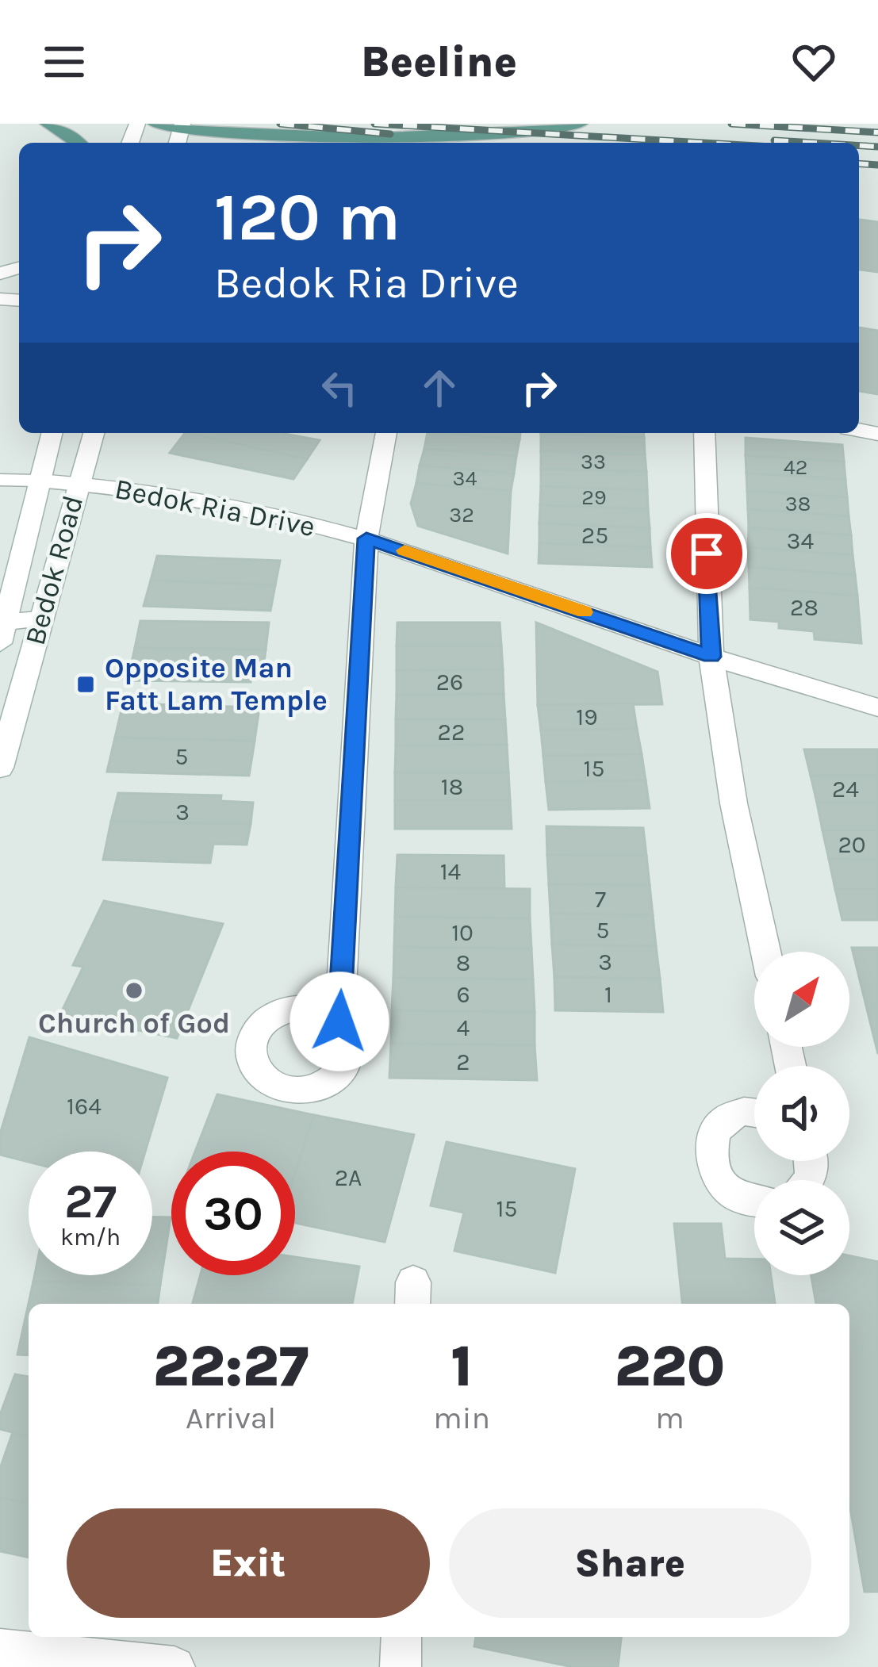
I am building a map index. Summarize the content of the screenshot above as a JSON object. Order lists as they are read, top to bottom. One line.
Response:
{"streets":{"street":["Bedok Ria Drive","Bedok Road"]},"crossings":[["Bedok Ria Drive","Bedok Road"]],"places":{"transit":["Opposite Man Fatt Lam Temple"],"other":["Church of God"]},"house_numbers":["33","42","34","29","38","32","25","34","28","26","19","22","5","15","18","24","3","20","14","7","5","10","3","8","6","1","4","2","164","2A","15"],"north":"top right","page":{"header":"Beeline","turn":["120 m","Bedok Ria Drive"],"speed":"27 km/h","limit":"30","eta":["22:27","Arrival","1","min","220","m"],"buttons":["Exit","Share"]}}
